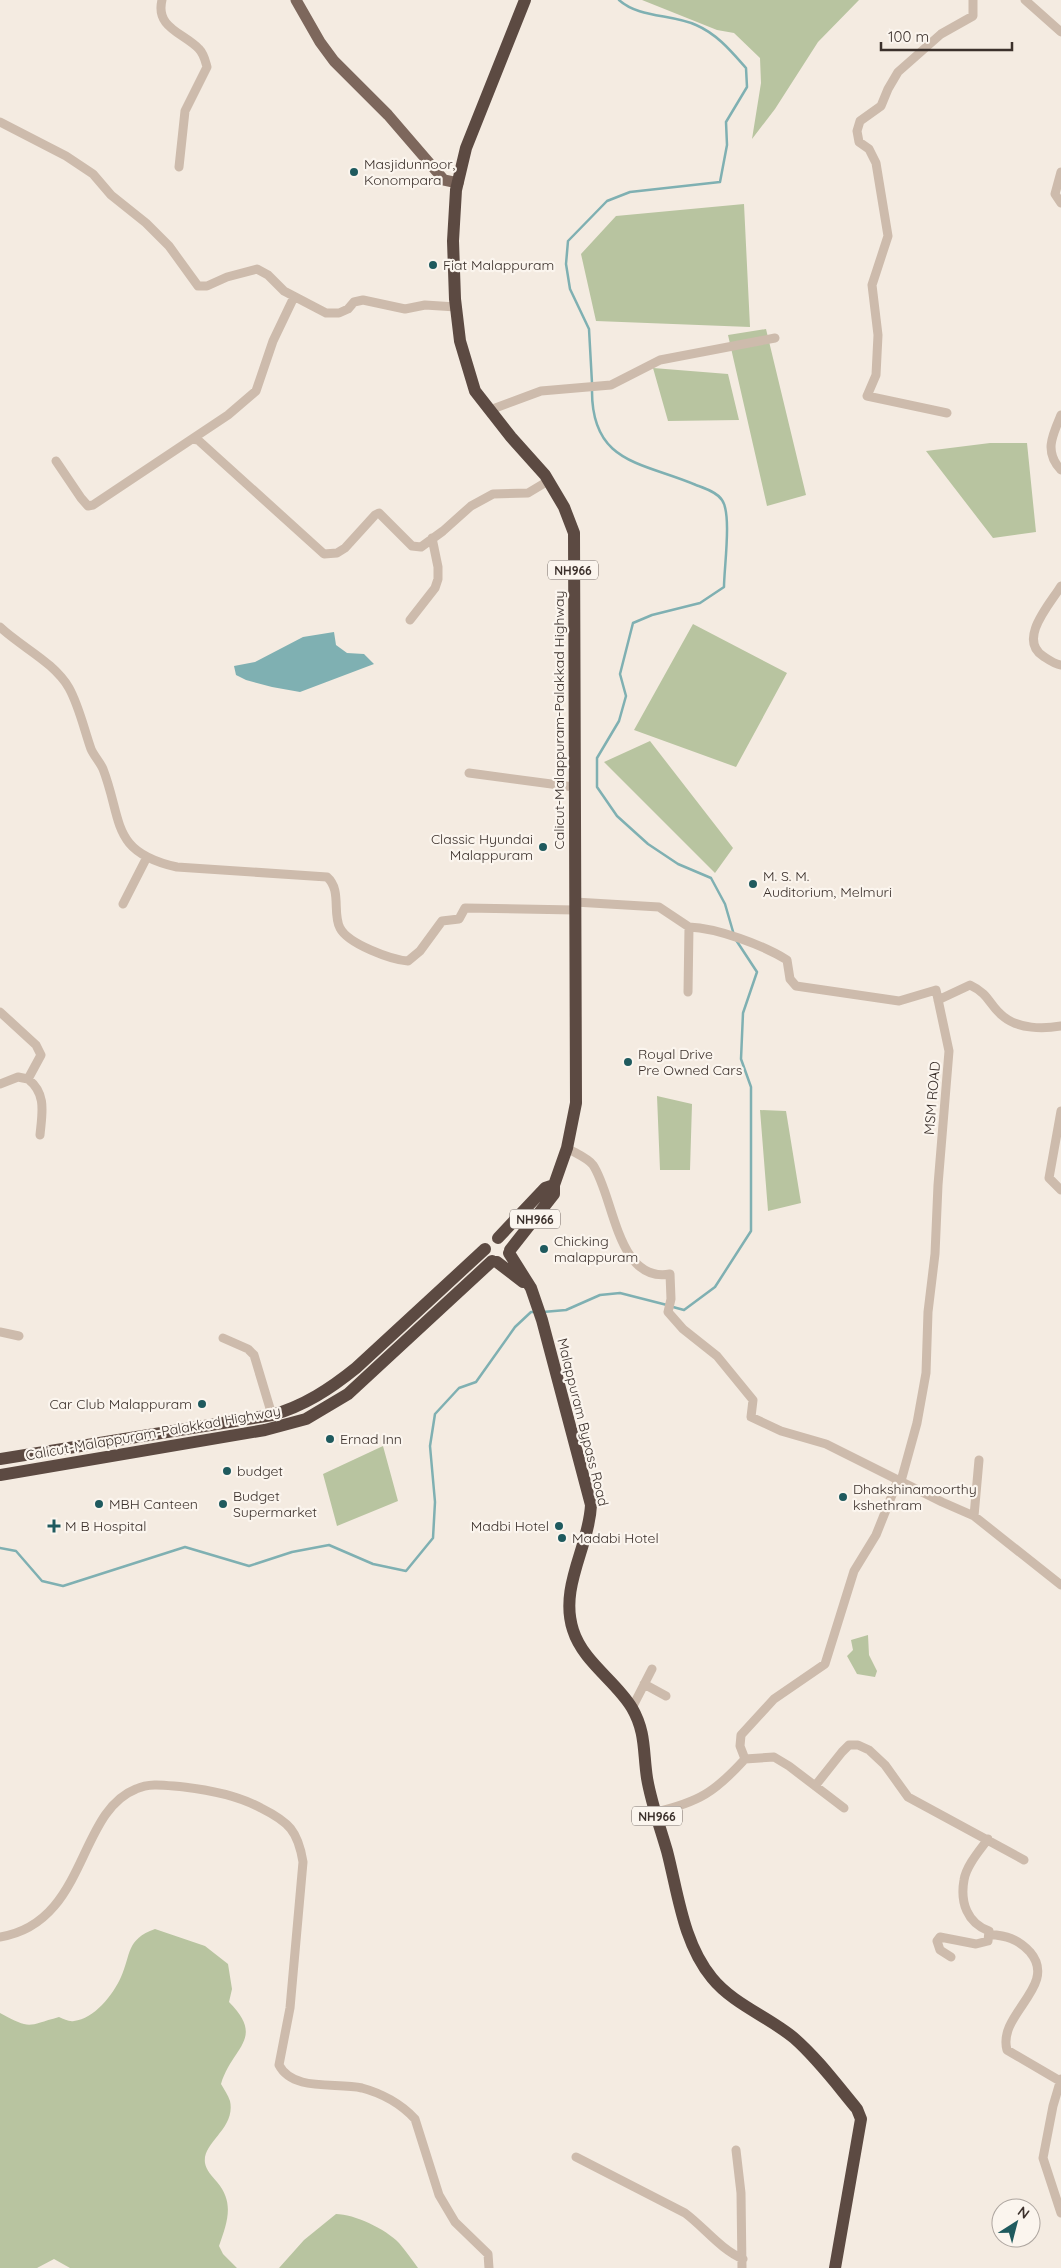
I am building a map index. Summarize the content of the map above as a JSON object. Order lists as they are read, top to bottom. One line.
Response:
{"streets":{"highway":["NH966","Calicut-Malappuram-Palakkad Highway","Malappuram Bypass Road"],"street":["MSM ROAD"]},"crossings":[["NH966","Calicut-Malappuram-Palakkad Highway"],["NH966","Malappuram Bypass Road"],["Calicut-Malappuram-Palakkad Highway","Malappuram Bypass Road"]],"places":{"other":["Masjidunnoor, Konompara","Fiat Malappuram","Classic Hyundai Malappuram","M. S. M. Auditorium, Melmuri","Royal Drive Pre Owned Cars","Chicking malappuram","Car Club Malappuram","Ernad Inn","budget","Dhakshinamoorthy kshethram","MBH Canteen","Budget Supermarket","Madbi Hotel","Madabi Hotel"],"health":["M B Hospital"]},"scale_bar":"100 m","north":"top right"}
